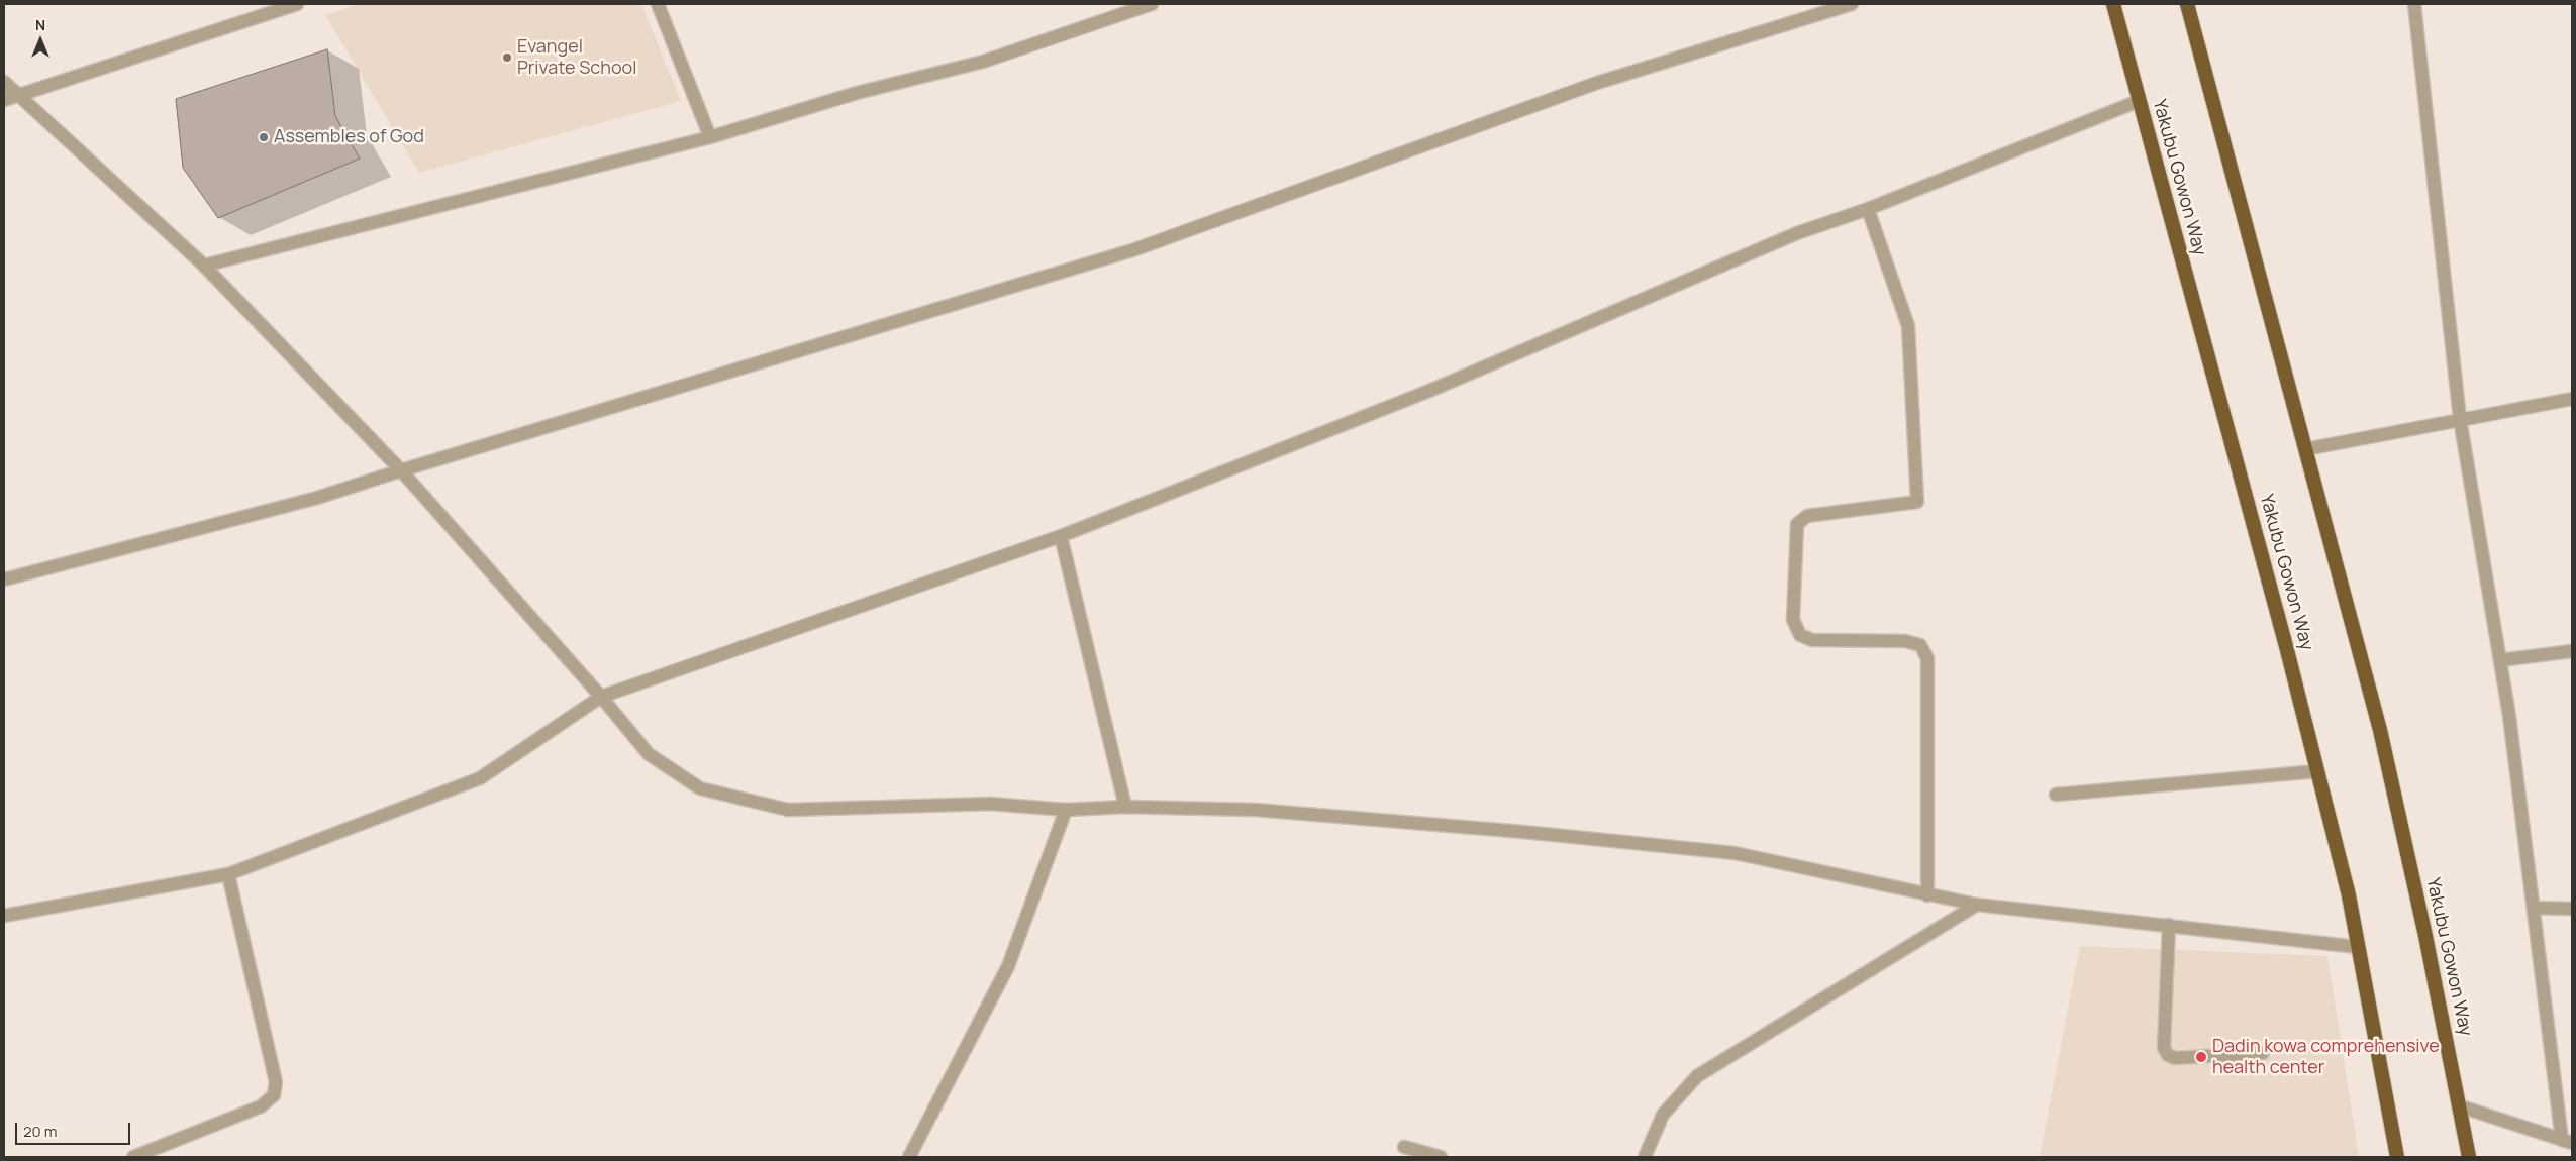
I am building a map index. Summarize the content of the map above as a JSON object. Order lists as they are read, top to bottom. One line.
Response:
{"streets":{"highway":["Yakubu Gowon Way"]},"places":["Evangel Private School","Assembles of God","Dadin kowa comprehensive health center"],"scale_bar":"20 m","north":"top"}
